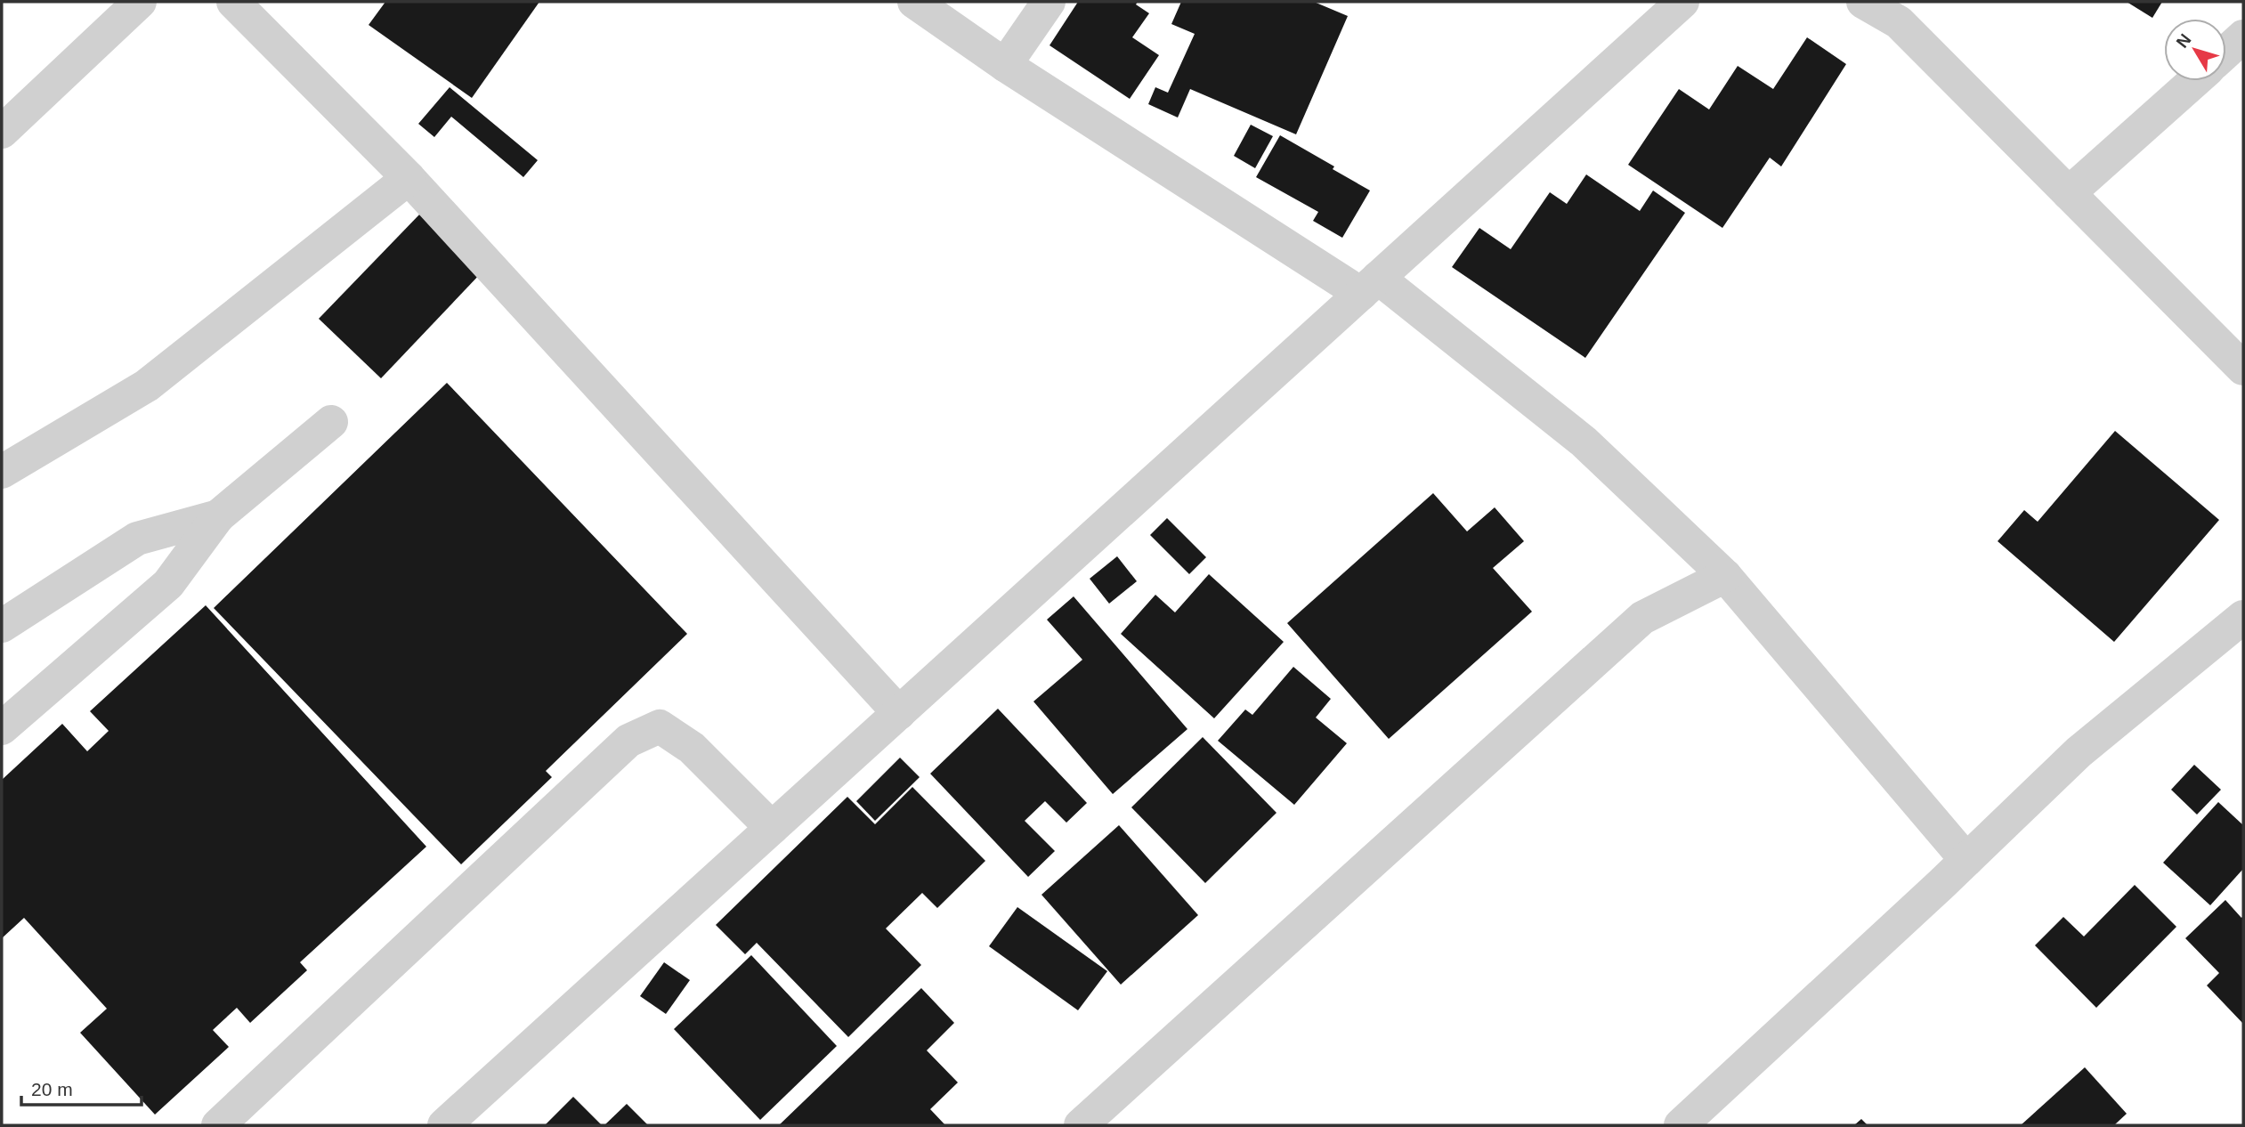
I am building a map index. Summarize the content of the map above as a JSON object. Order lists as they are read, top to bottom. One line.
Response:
{"scale_bar":"20 m","north":"top left"}
